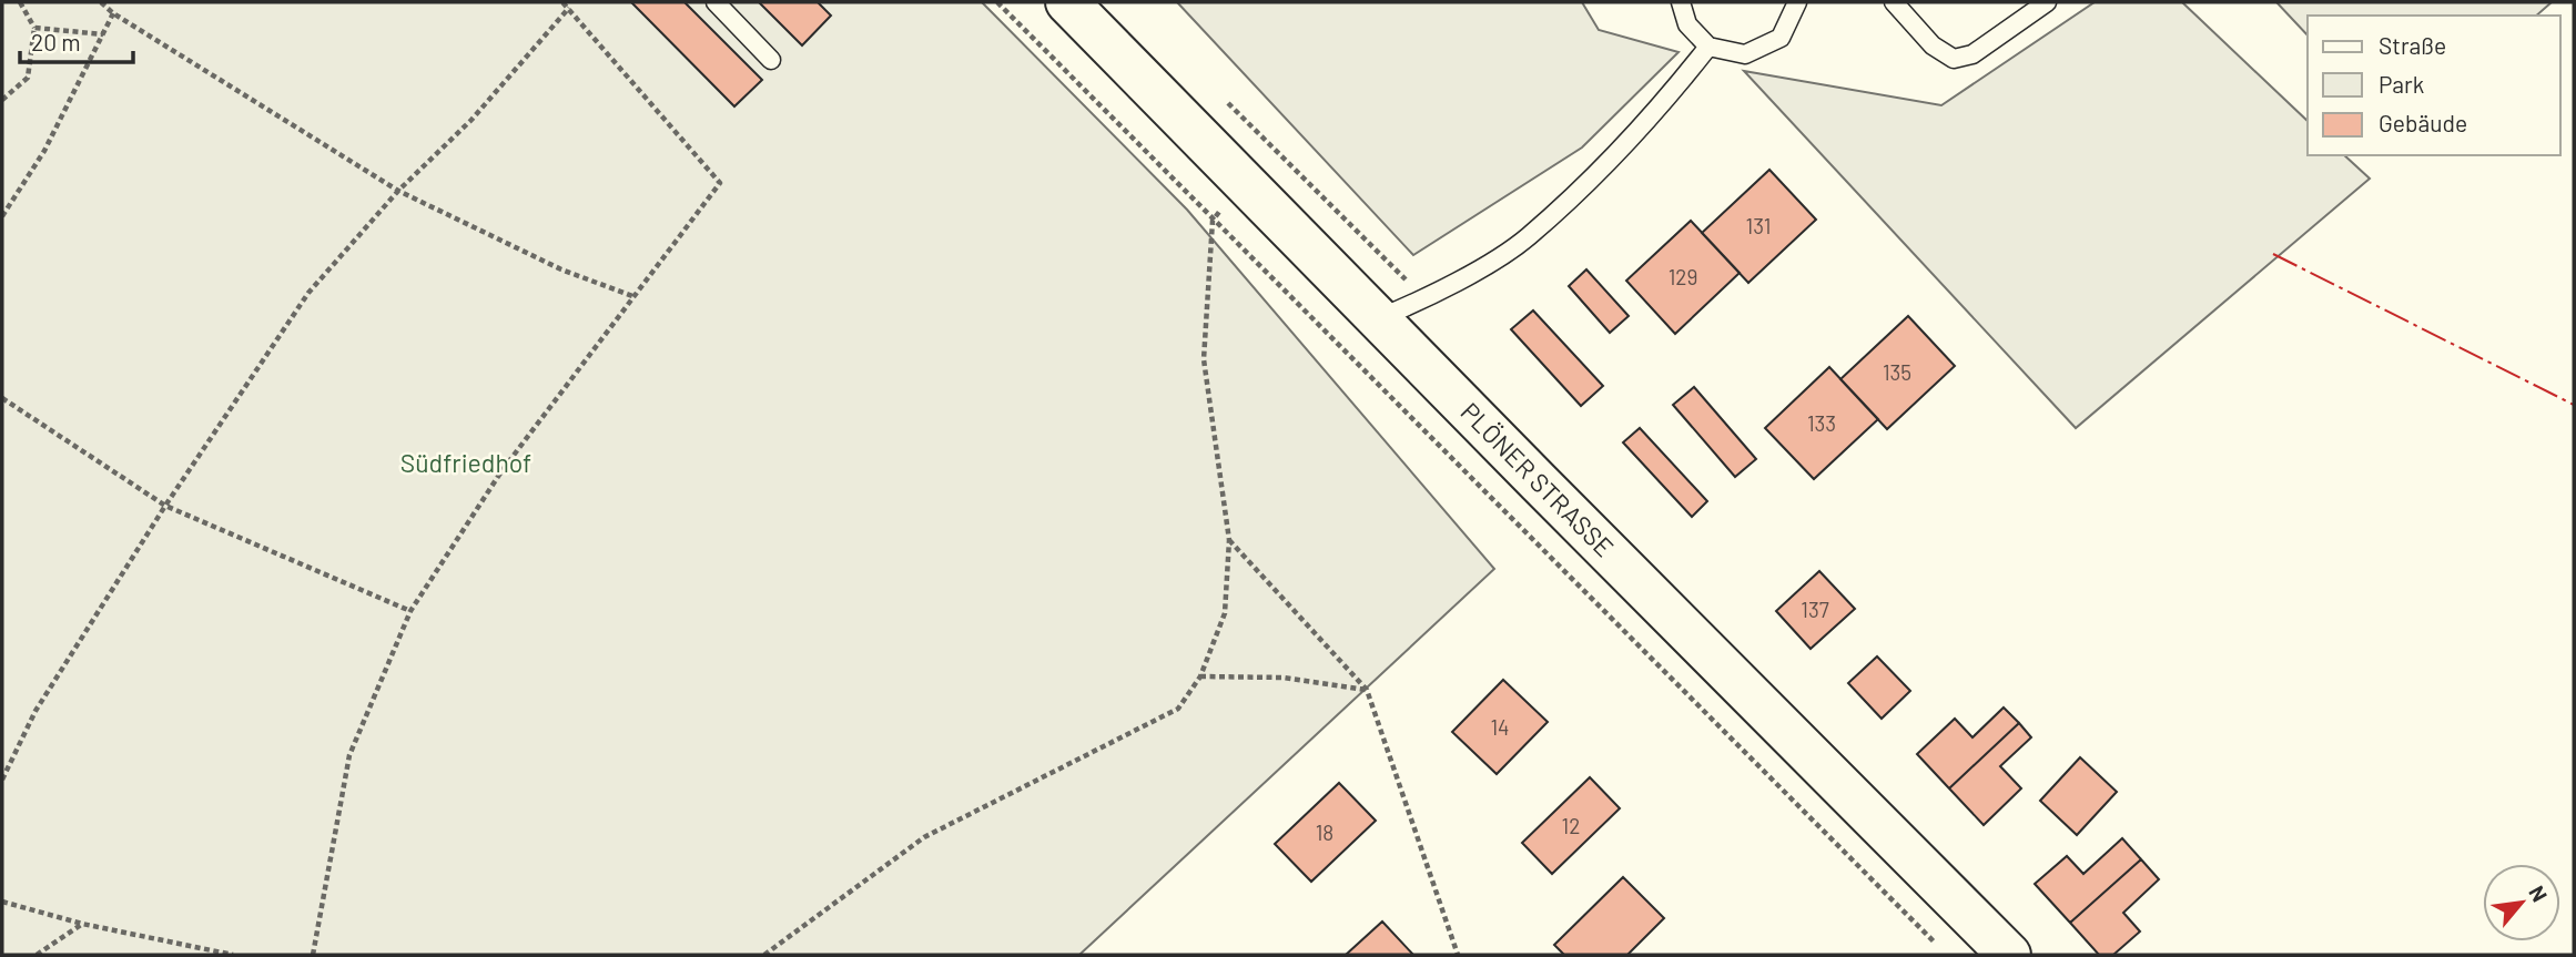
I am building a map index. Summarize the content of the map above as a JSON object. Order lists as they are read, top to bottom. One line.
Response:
{"streets":{"main road":["PLÖNER STRASSE"]},"parks":["Südfriedhof"],"house_numbers":["131","129","135","133","137","14","12","18"],"legend":["Straße","Park","Gebäude"],"scale_bar":"20 m","north":"top right"}
